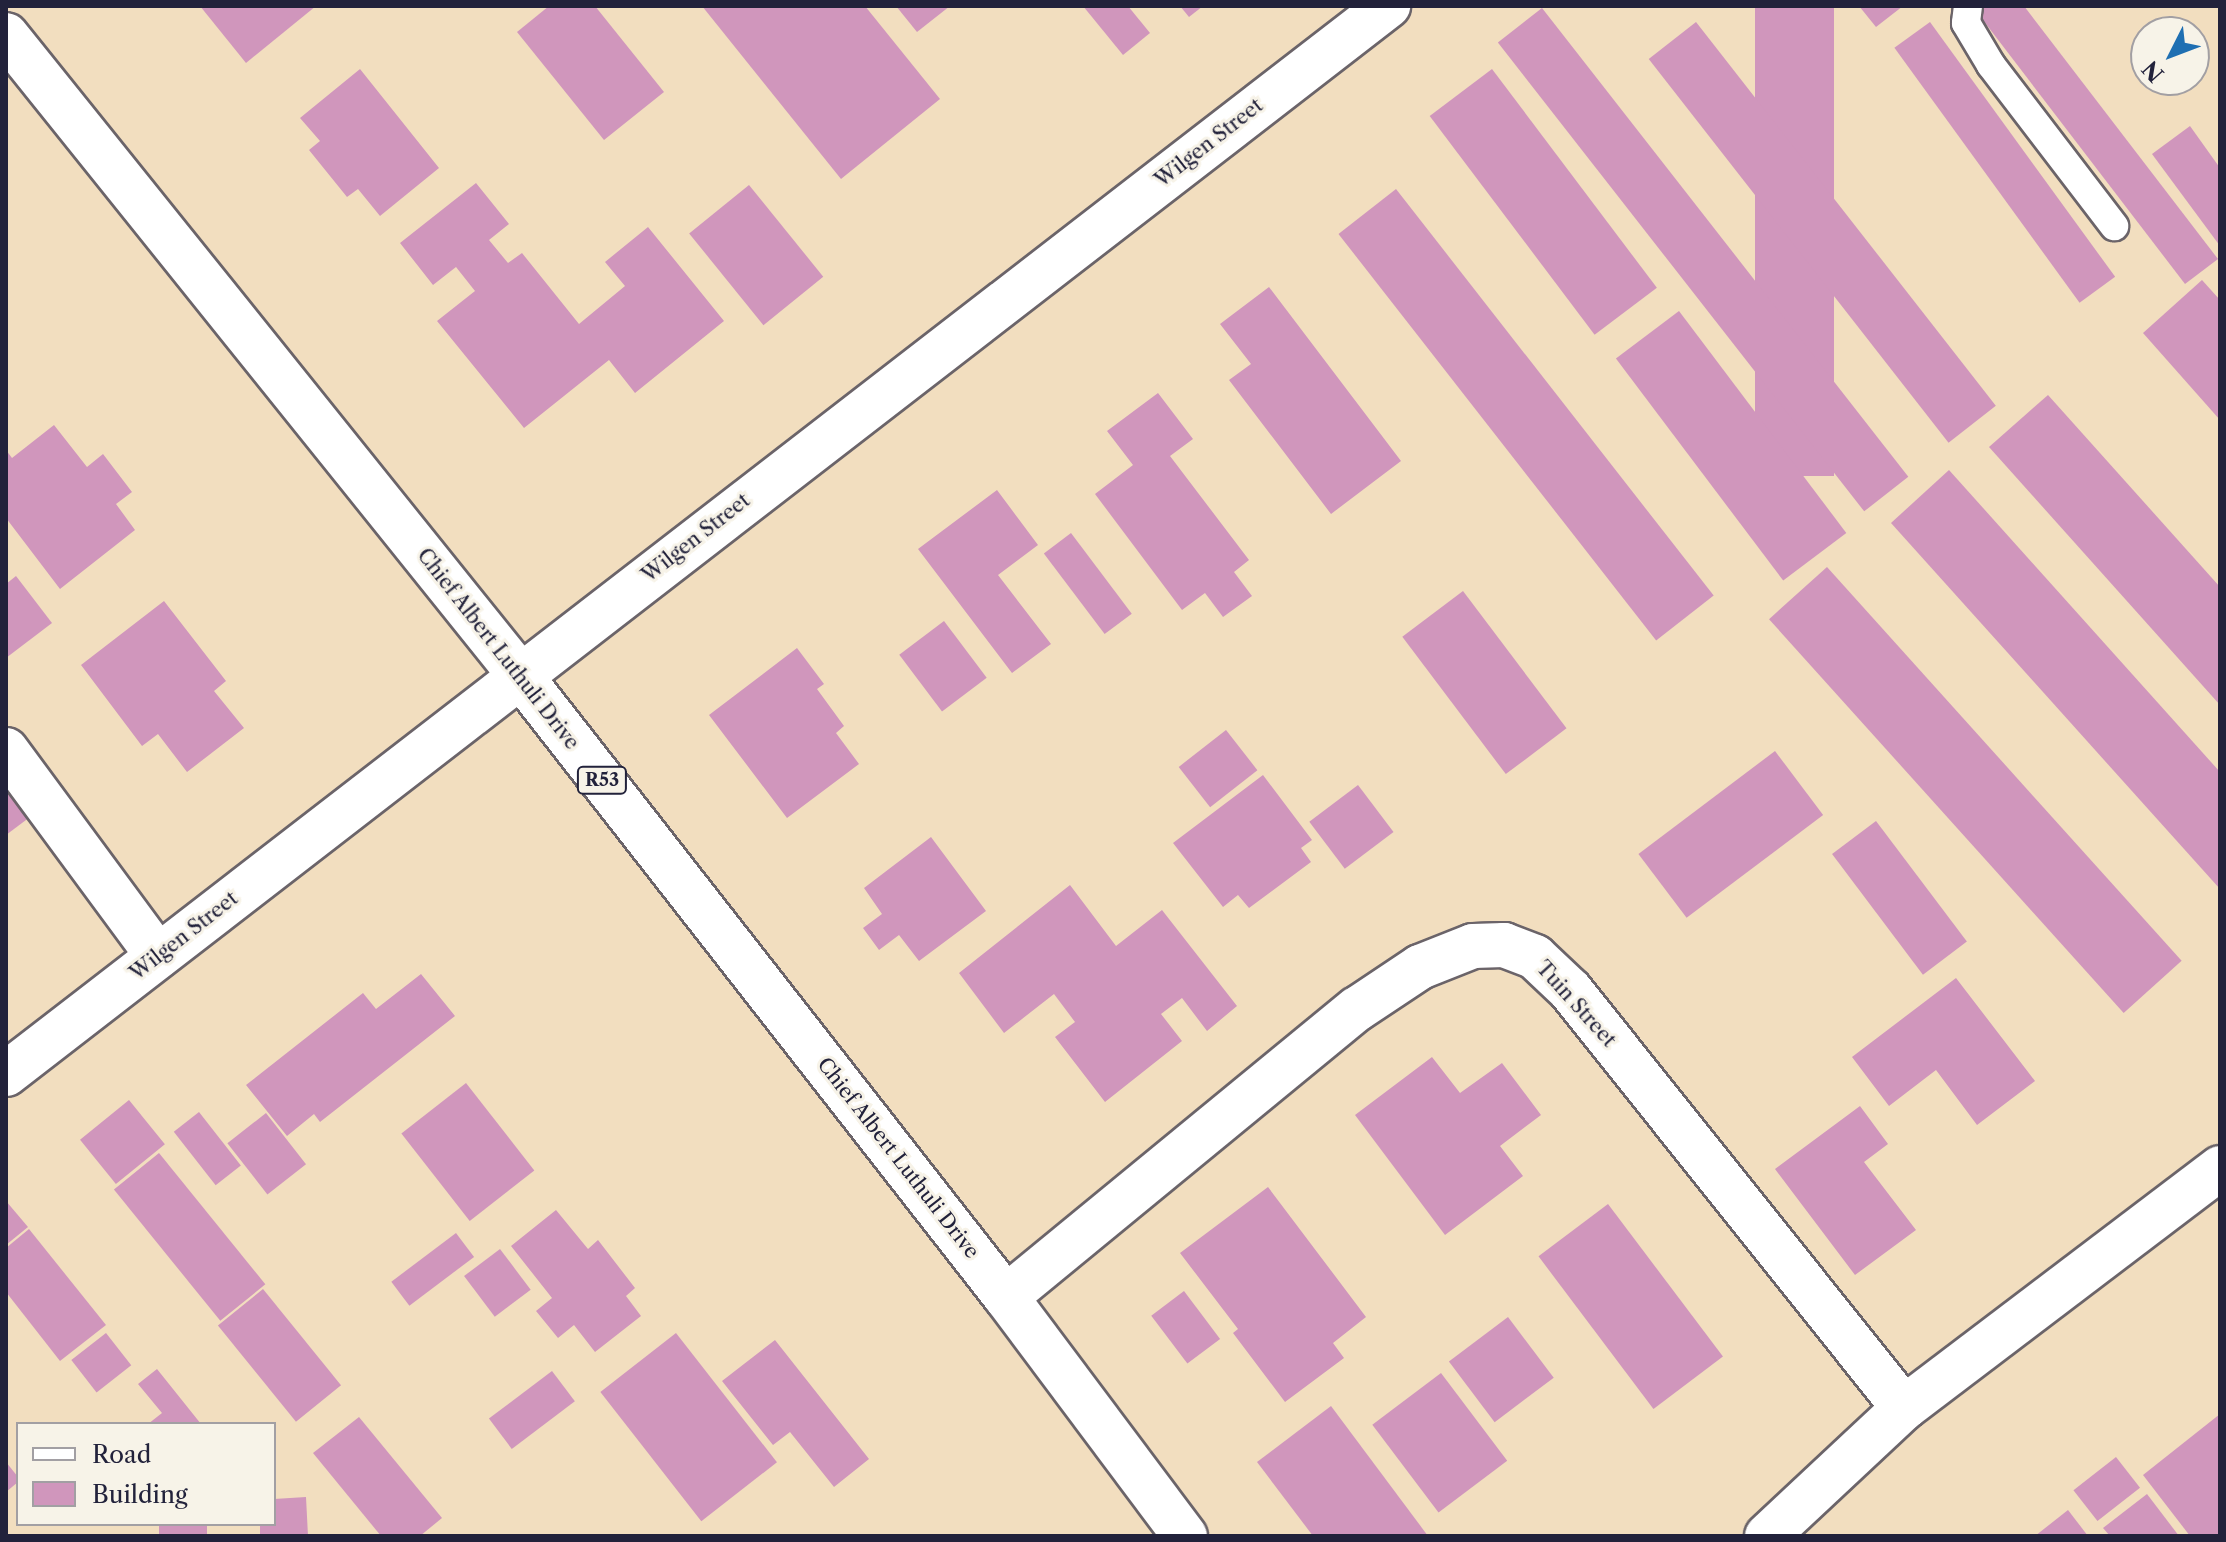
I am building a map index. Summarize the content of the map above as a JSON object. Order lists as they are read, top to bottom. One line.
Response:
{"streets":{"street":["Wilgen Street","Chief Albert Luthuli Drive","R53","Tuin Street"]},"crossings":[["Wilgen Street","Chief Albert Luthuli Drive"],["Chief Albert Luthuli Drive","Tuin Street"]],"legend":["Road","Building"],"north":"bottom left"}
